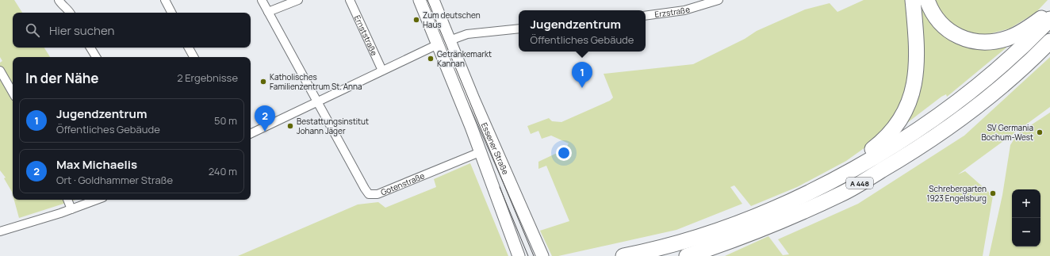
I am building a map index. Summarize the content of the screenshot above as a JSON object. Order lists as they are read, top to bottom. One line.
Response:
{"streets":{"highway":["A 448"],"main road":["Essener Straße"],"street":["Erzstraße","Ernststraße","Gotenstraße"]},"crossings":[["Essener Straße","Gotenstraße"]],"places":["Zum deutschen Haus","Getränkemarkt Kannan","Katholisches Familienzentrum St. Anna","Bestattungsinstitut Johann Jäger","SV Germania Bochum-West","Schrebergarten 1923 Engelsburg"],"page":{"popup":["Jugendzentrum","Öffentliches Gebäude"],"search":"Hier suchen","heading":["In der Nähe","2 Ergebnisse"],"pins":["1","2"],"list":[{"mark":"1","name":"Jugendzentrum","note":"Öffentliches Gebäude","value":"50 m"},{"mark":"2","name":"Max Michaelis","note":"Ort · Goldhammer Straße","value":"240 m"}],"map_buttons":["+","−"]}}
